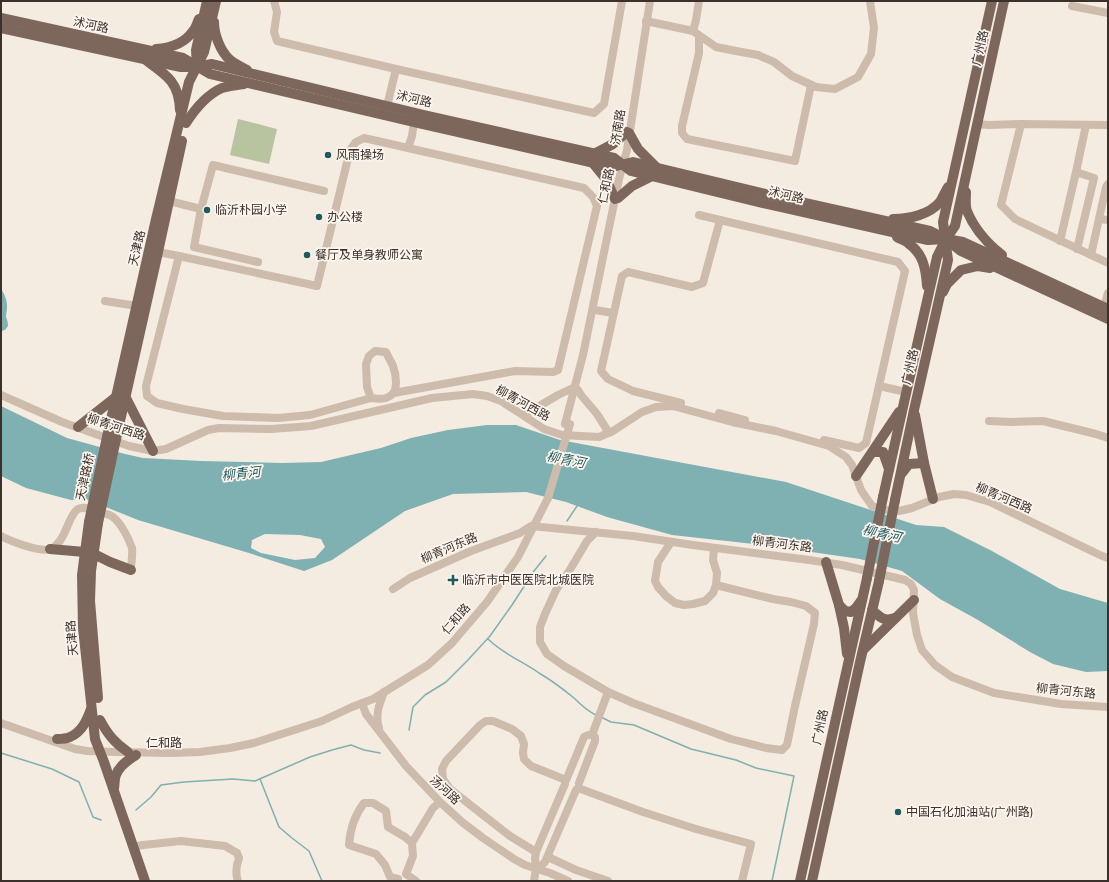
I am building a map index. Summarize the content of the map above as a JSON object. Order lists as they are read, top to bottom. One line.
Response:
{"streets":{"main road":["沭河路","广州路","天津路","天津路桥"],"street":["济南路","仁和路","柳青河西路","柳青河东路","汤河路"]},"crossings":[["沭河路","广州路"],["沭河路","济南路"],["沭河路","仁和路"],["沭河路","天津路"],["济南路","仁和路"],["仁和路","天津路"],["仁和路","柳青河东路"],["仁和路","汤河路"],["天津路","天津路桥"]],"water":["柳青河"],"places":{"other":["风雨操场","临沂朴园小学","办公楼","餐厅及单身教师公寓","中国石化加油站(广州路)"],"health":["临沂市中医医院北城医院"]}}
